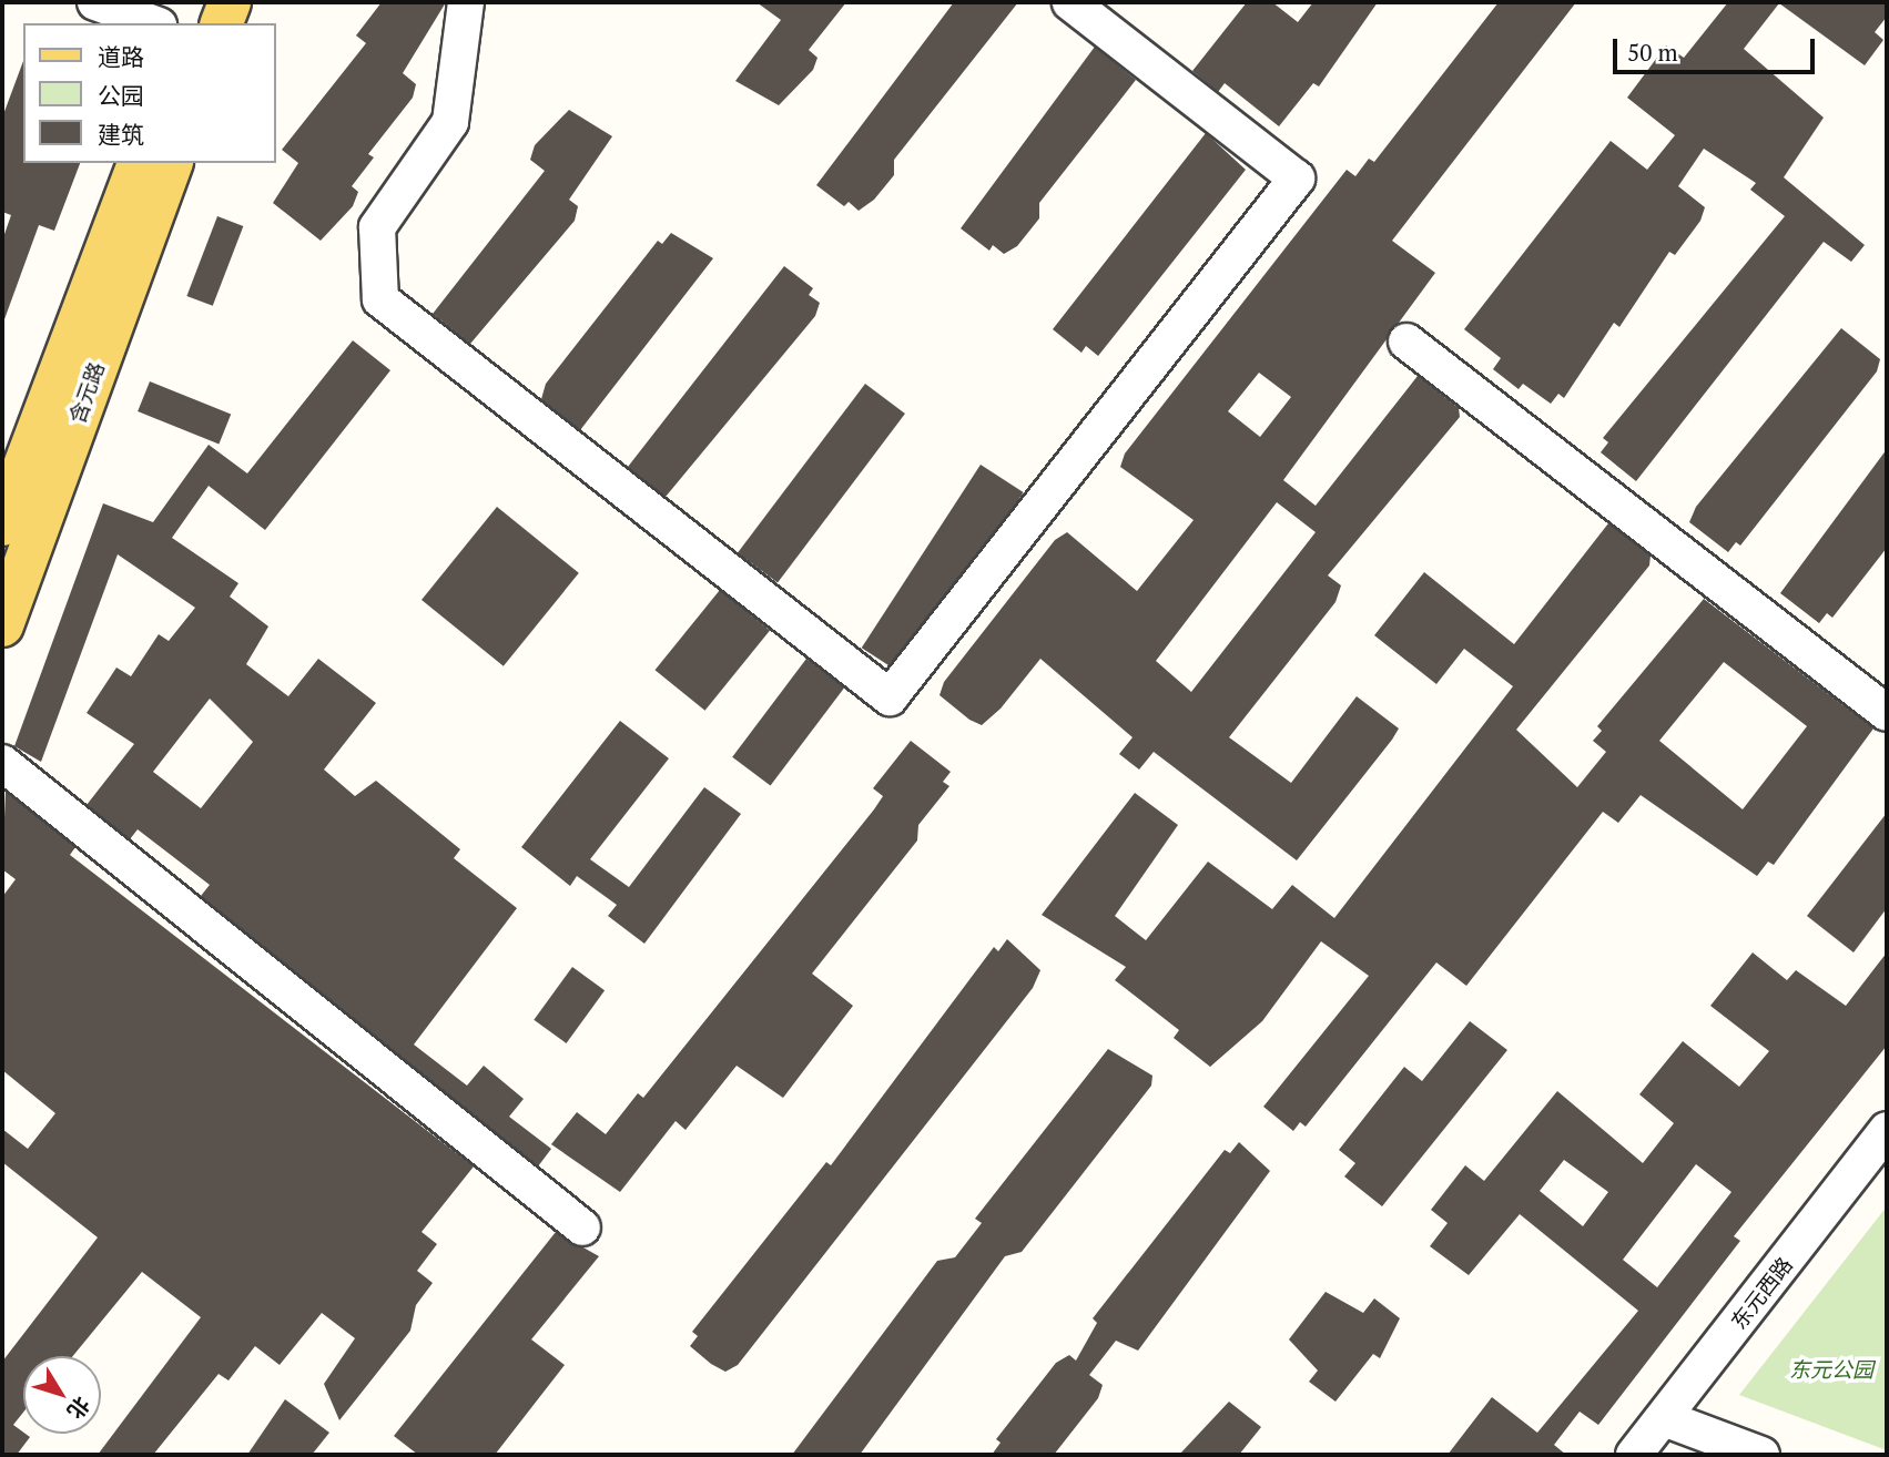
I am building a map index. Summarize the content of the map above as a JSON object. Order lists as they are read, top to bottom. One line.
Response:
{"streets":{"main road":["含元路"],"street":["东元西路"]},"parks":["东元公园"],"legend":["道路","公园","建筑"],"scale_bar":"50 m","north":"bottom right"}
